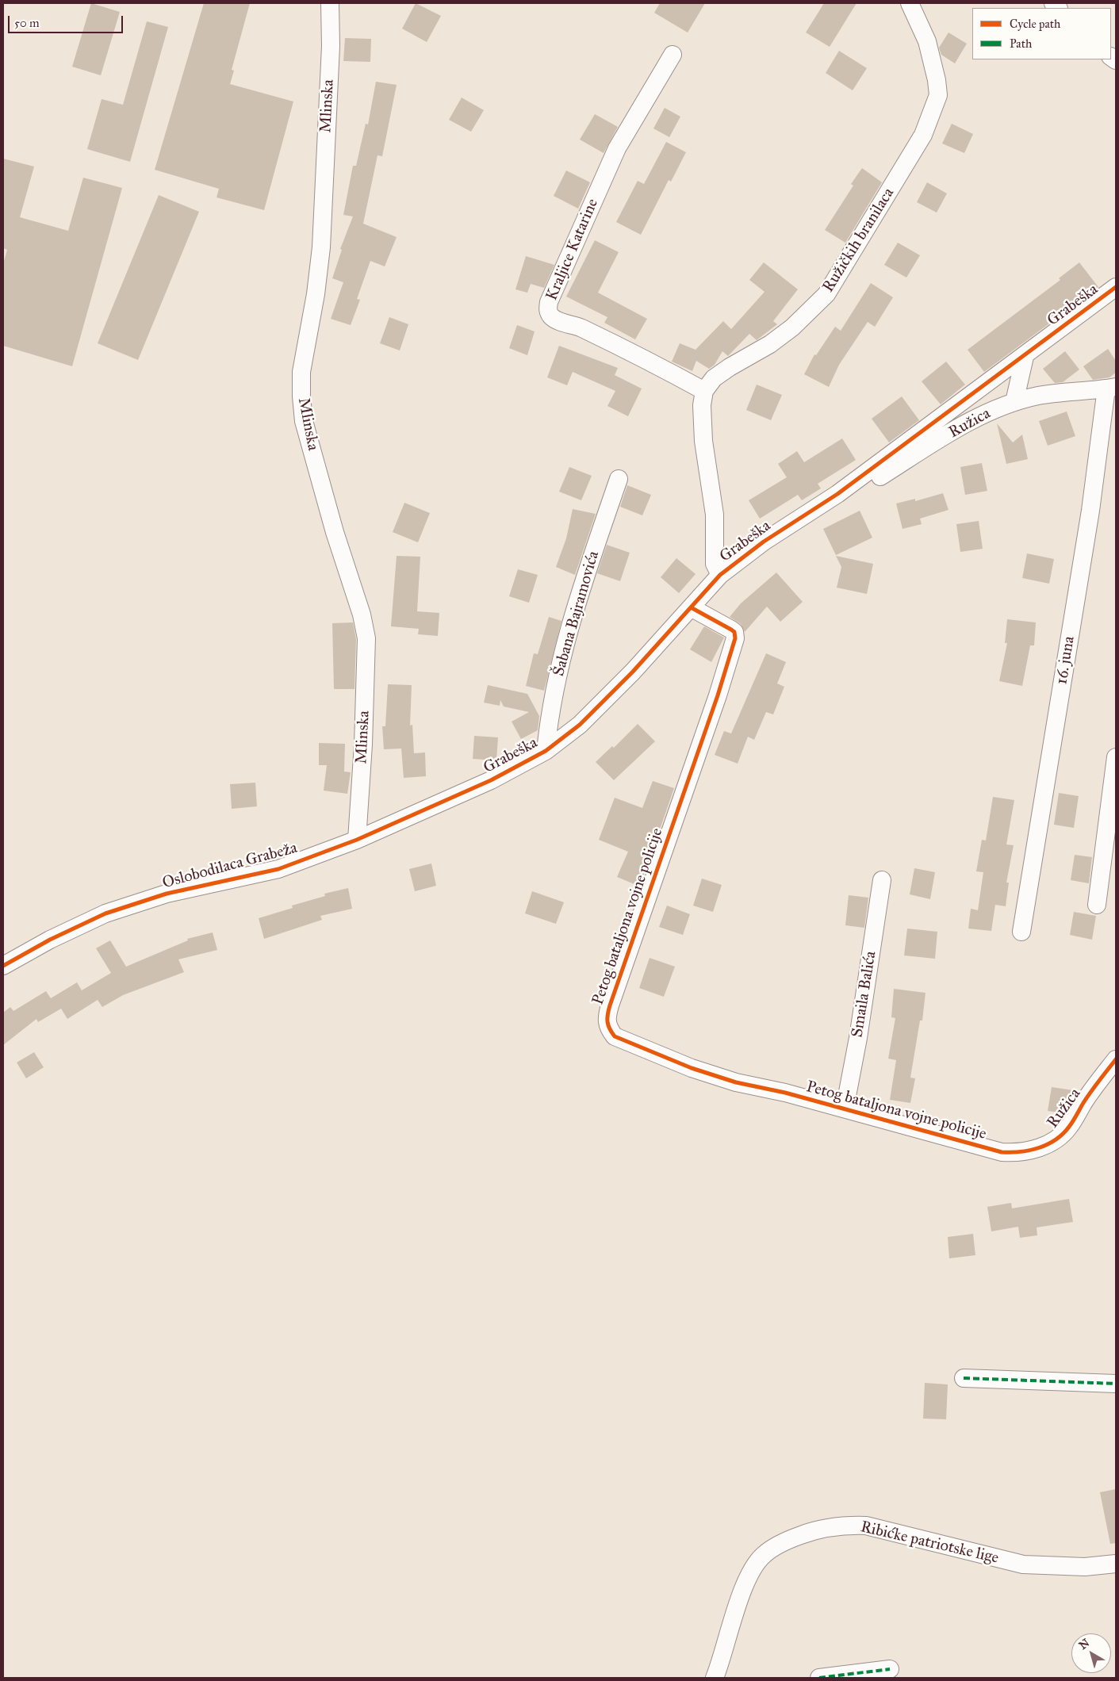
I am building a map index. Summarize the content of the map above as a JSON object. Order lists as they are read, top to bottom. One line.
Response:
{"streets":{"street":["Mlinska","Ružičkih branilaca","Kraljice Katarine","Grabeška","Ružica","Šabana Bajramovića","16. juna","Oslobodilaca Grabeža","Petog bataljona vojne policije","Smaila Balića","Ribićke patriotske lige"]},"crossings":[["Mlinska","Grabeška"],["Mlinska","Oslobodilaca Grabeža"],["Ružičkih branilaca","Kraljice Katarine"],["Grabeška","Ružica"],["Grabeška","Šabana Bajramovića"],["Grabeška","Oslobodilaca Grabeža"],["Grabeška","Petog bataljona vojne policije"],["Ružica","16. juna"],["Ružica","Petog bataljona vojne policije"],["Petog bataljona vojne policije","Smaila Balića"]],"legend":["Cycle path","Path"],"scale_bar":"50 m","north":"top left"}
